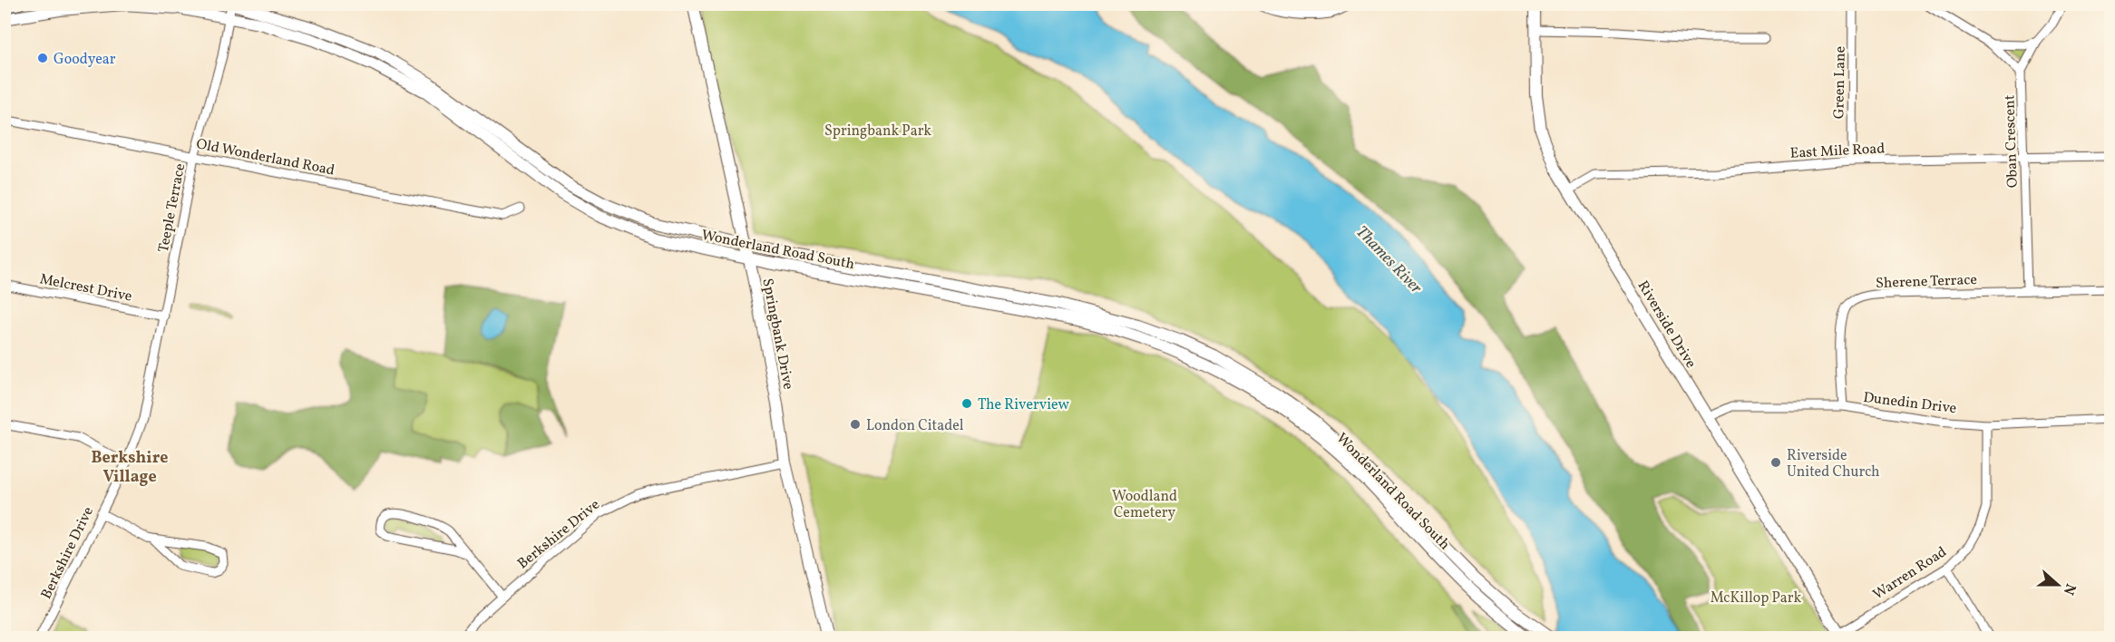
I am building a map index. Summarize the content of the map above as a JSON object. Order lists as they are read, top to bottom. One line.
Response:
{"streets":{"main road":["Wonderland Road South","Riverside Drive","Springbank Drive"],"street":["Green Lane","Oban Crescent","East Mile Road","Old Wonderland Road","Teeple Terrace","Sherene Terrace","Melcrest Drive","Dunedin Drive","Berkshire Drive","Warren Road"]},"crossings":[["Green Lane","East Mile Road"],["Oban Crescent","East Mile Road"],["Oban Crescent","Sherene Terrace"],["East Mile Road","Riverside Drive"],["Old Wonderland Road","Teeple Terrace"],["Teeple Terrace","Wonderland Road South"],["Teeple Terrace","Melcrest Drive"],["Teeple Terrace","Berkshire Drive"],["Wonderland Road South","Springbank Drive"],["Sherene Terrace","Dunedin Drive"],["Riverside Drive","Dunedin Drive"],["Riverside Drive","Warren Road"],["Springbank Drive","Berkshire Drive"],["Dunedin Drive","Warren Road"]],"districts":["Berkshire Village"],"water":["Thames River"],"parks":["Springbank Park","Woodland Cemetery","McKillop Park"],"places":["Goodyear","The Riverview","London Citadel","Riverside United Church"],"north":"right"}
